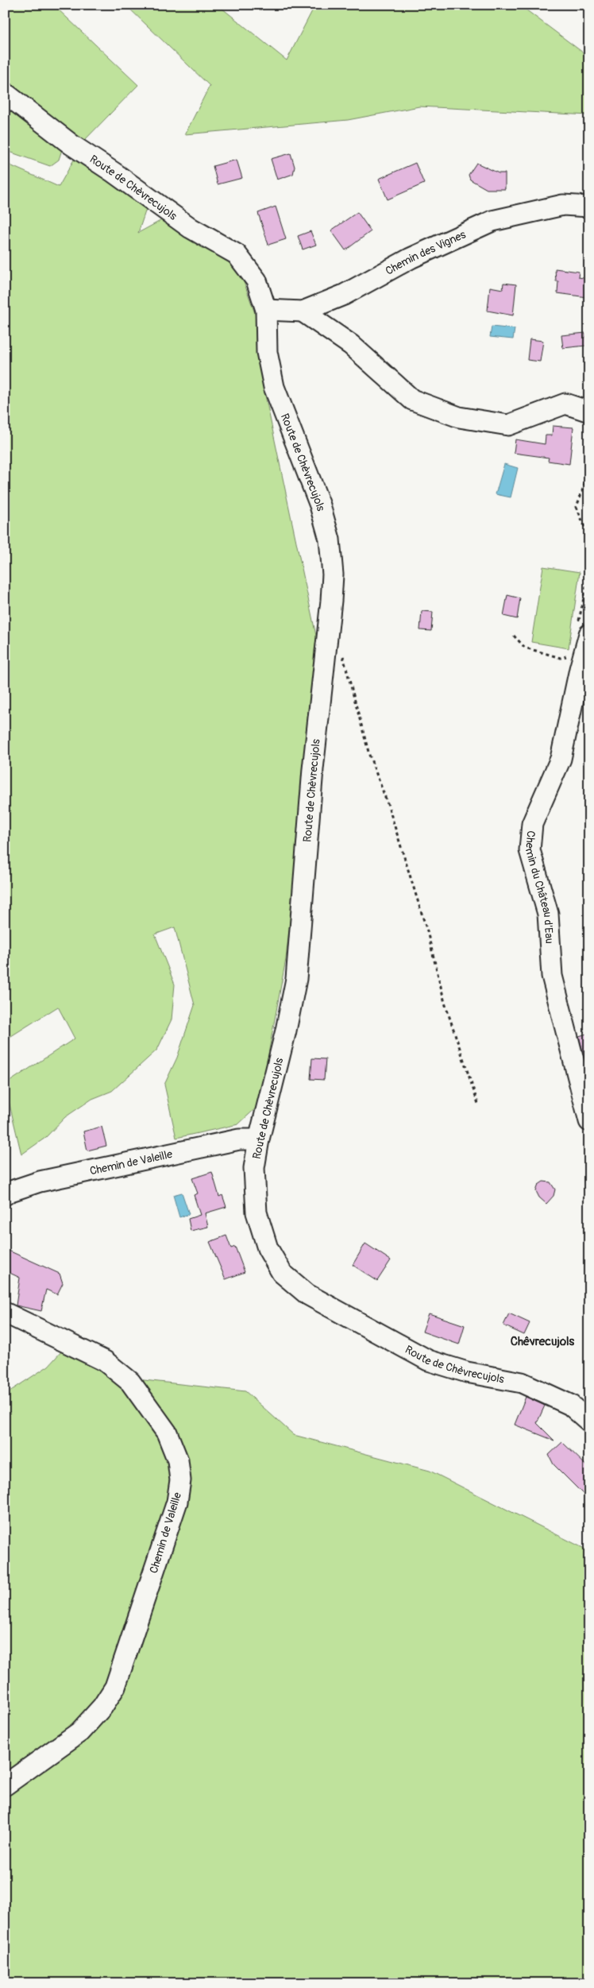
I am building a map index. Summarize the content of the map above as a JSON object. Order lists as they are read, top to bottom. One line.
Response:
{"streets":{"street":["Route de Chèvrecujols","Chemin des Vignes","Chemin du Château d'Eau","Chemin de Valeille"]},"crossings":[["Route de Chèvrecujols","Chemin des Vignes"],["Route de Chèvrecujols","Chemin de Valeille"]],"districts":["Chêvrecujols"]}
